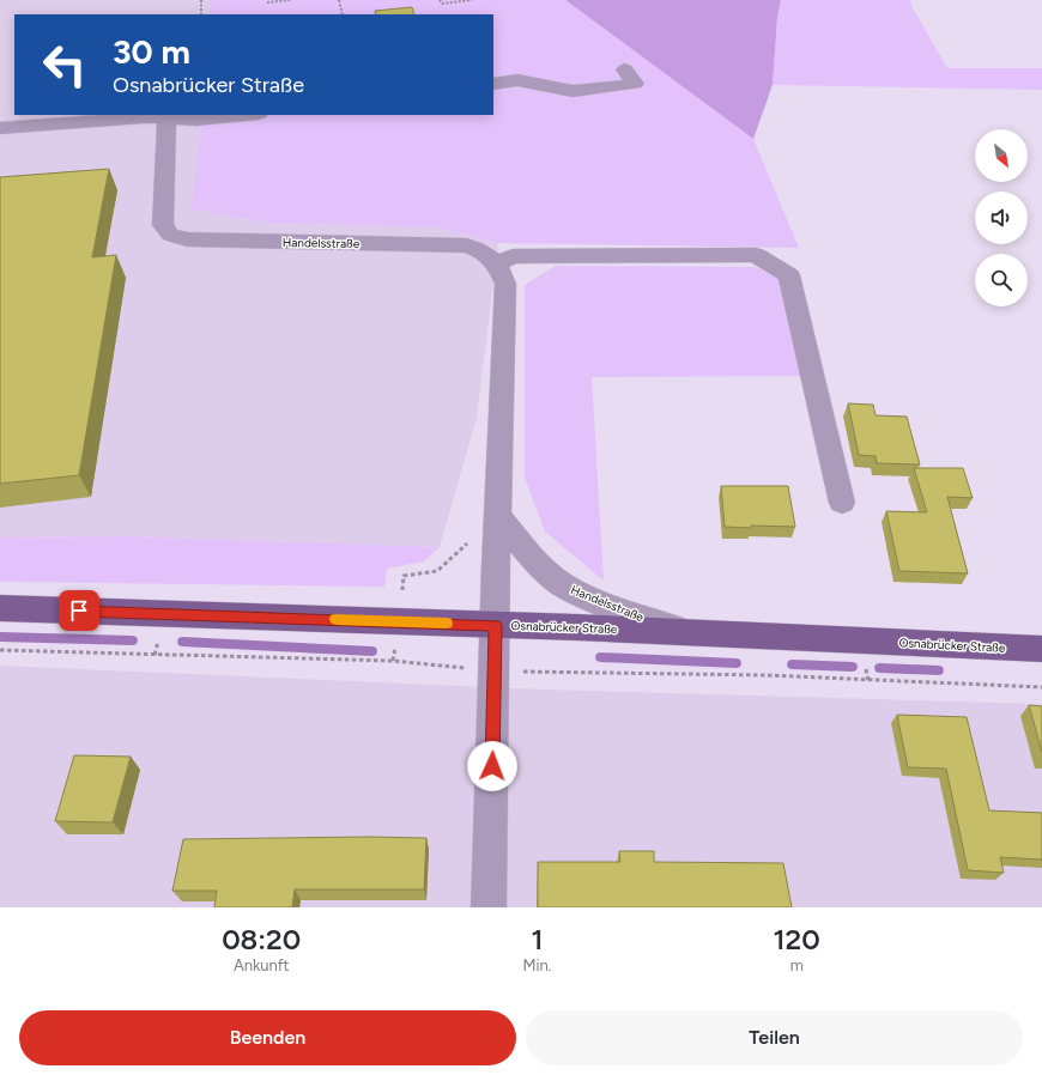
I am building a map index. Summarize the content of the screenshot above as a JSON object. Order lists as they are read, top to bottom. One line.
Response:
{"streets":{"main road":["Osnabrücker Straße"],"street":["Handelsstraße"]},"crossings":[["Handelsstraße","Osnabrücker Straße"]],"north":"bottom right","page":{"turn":["30 m","Osnabrücker Straße"],"eta":["08:20","Ankunft","1","Min.","120","m"],"buttons":["Beenden","Teilen"]}}
